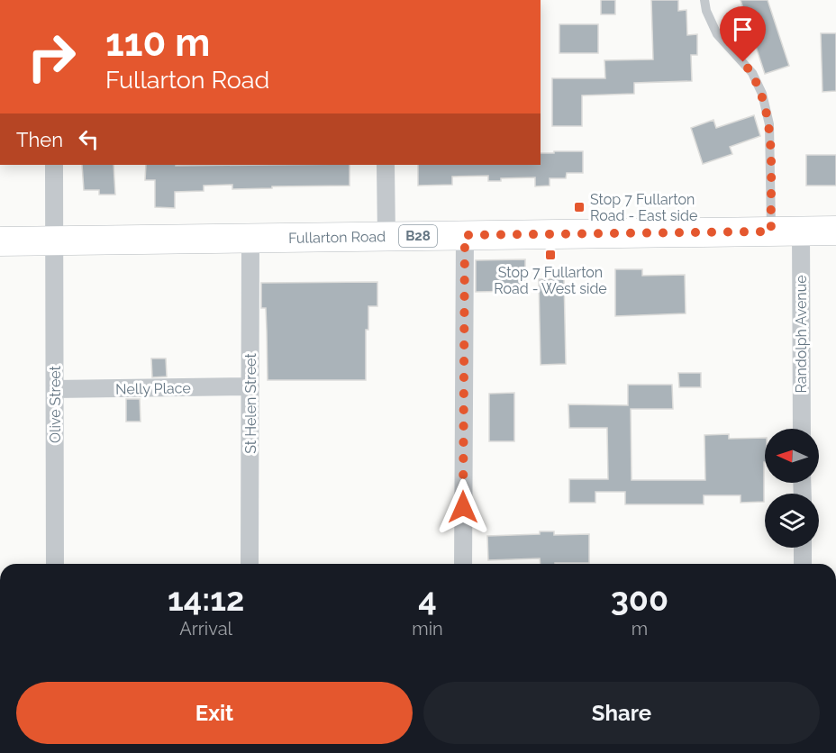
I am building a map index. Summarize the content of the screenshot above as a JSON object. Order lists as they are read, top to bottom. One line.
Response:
{"streets":{"main road":["B28","Fullarton Road"],"street":["Randolph Avenue","Nelly Place","St Helen Street","Olive Street"]},"crossings":[["Fullarton Road","Randolph Avenue"],["Fullarton Road","St Helen Street"],["Fullarton Road","Olive Street"],["Nelly Place","St Helen Street"],["Nelly Place","Olive Street"]],"places":{"transit":["Stop 7 Fullarton Road - East side","Stop 7 Fullarton Road - West side"]},"north":"left","page":{"turn":["110 m","Fullarton Road"],"then":"Then","eta":["14:12","Arrival","4","min","300","m"],"buttons":["Exit","Share"]}}
